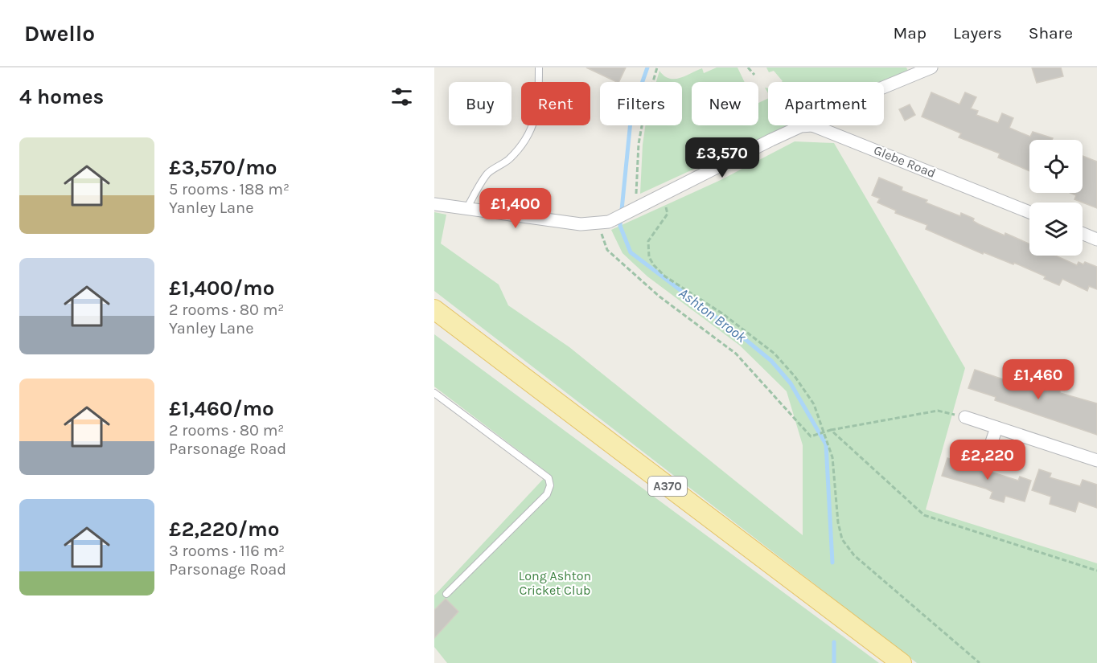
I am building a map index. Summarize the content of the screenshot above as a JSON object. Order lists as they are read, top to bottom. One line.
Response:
{"streets":{"main road":["A370"],"street":["Glebe Road"]},"water":["Ashton Brook"],"parks":["Long Ashton Cricket Club"],"page":{"header":"Dwello","nav":["Map","Layers","Share"],"heading":"4 homes","chip":["Buy","Rent","Filters","New","Apartment"],"list":[{"name":"£3,570/mo","note":"5 rooms · 188 m² · Yanley Lane"},{"name":"£1,400/mo","note":"2 rooms · 80 m² · Yanley Lane"},{"name":"£1,460/mo","note":"2 rooms · 80 m² · Parsonage Road"},{"name":"£2,220/mo","note":"3 rooms · 116 m² · Parsonage Road"}],"price":["£3,570","£1,400","£1,460","£2,220"]}}
